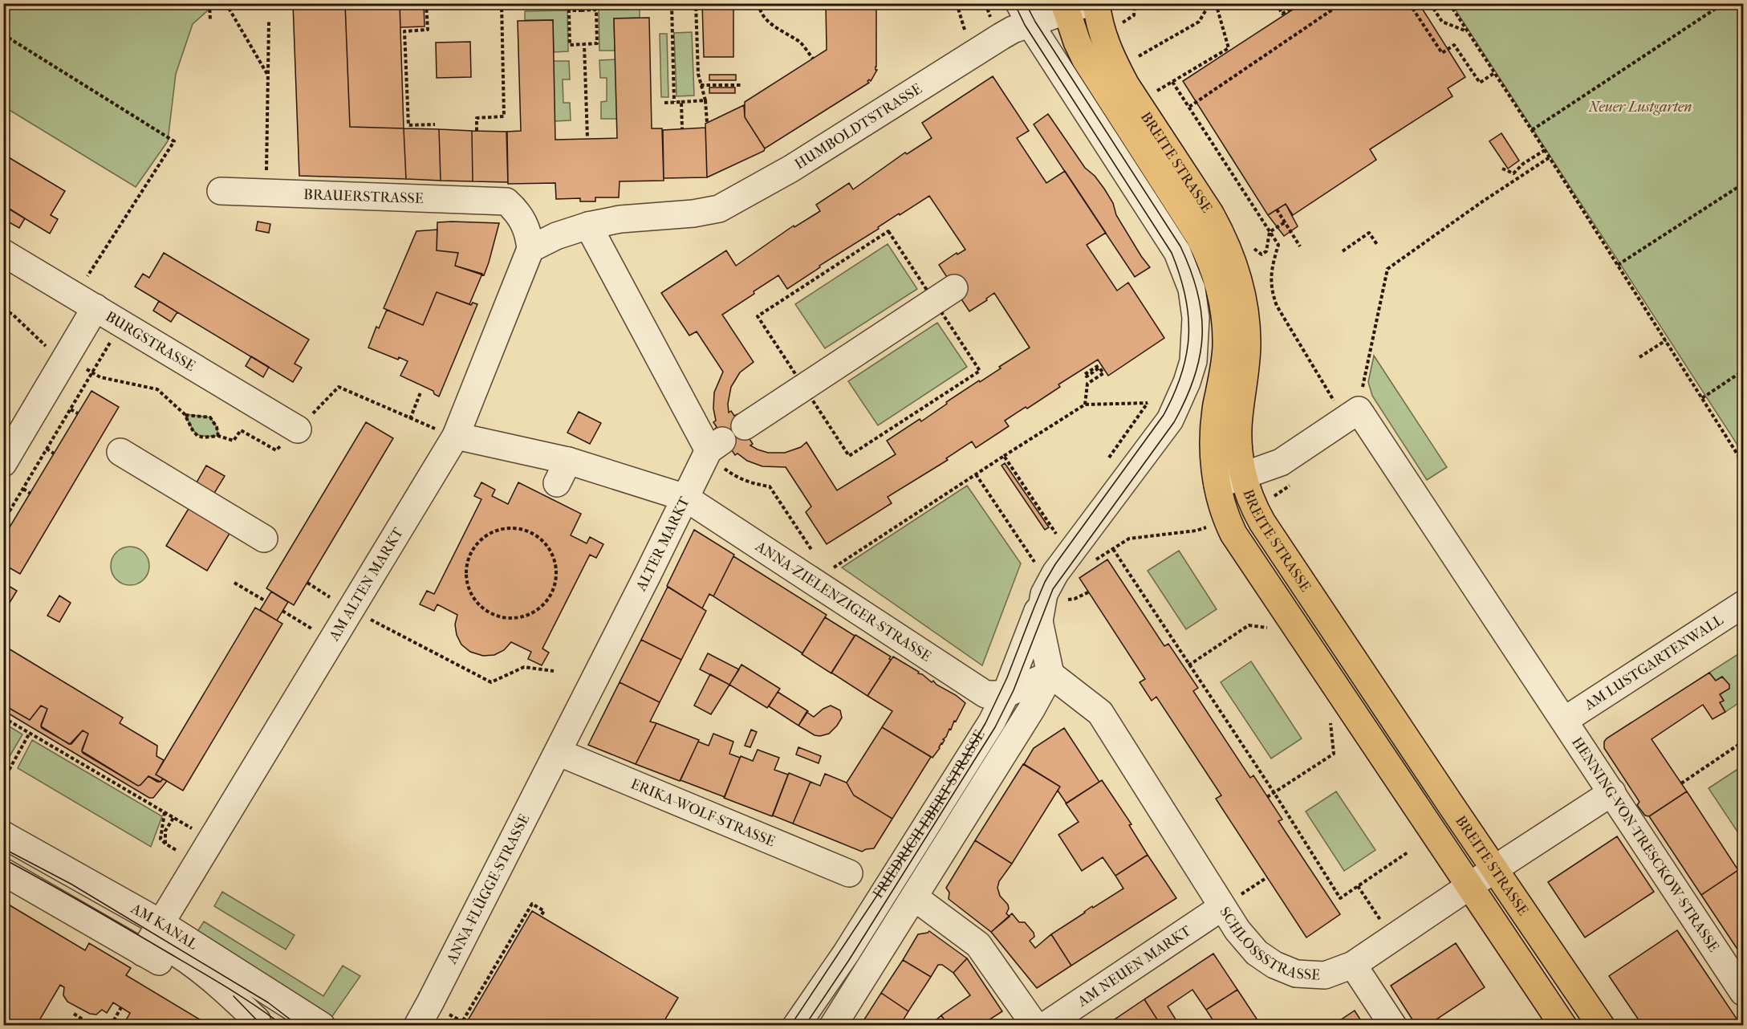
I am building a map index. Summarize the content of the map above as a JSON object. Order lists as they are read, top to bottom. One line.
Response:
{"streets":{"main road":["BREITE STRASSE"],"street":["HUMBOLDTSTRASSE","BRAUERSTRASSE","BURGSTRASSE","ALTER MARKT","AM ALTEN MARKT","ANNA-ZIELENZIGER-STRASSE","AM LUSTGARTENWALL","ERIKA-WOLF-STRASSE","FRIEDRICH-EBERT-STRASSE","HENNING-VON-TRESCKOW-STRASSE","ANNA-FLÜGGE-STRASSE","AM KANAL","SCHLOSSSTRASSE","AM NEUEN MARKT"]},"crossings":[["HUMBOLDTSTRASSE","BREITE STRASSE"],["BREITE STRASSE","SCHLOSSSTRASSE"],["BRAUERSTRASSE","AM ALTEN MARKT"],["ALTER MARKT","AM ALTEN MARKT"],["ALTER MARKT","ANNA-ZIELENZIGER-STRASSE"],["ALTER MARKT","ERIKA-WOLF-STRASSE"],["ALTER MARKT","ANNA-FLÜGGE-STRASSE"],["AM ALTEN MARKT","AM KANAL"],["ANNA-ZIELENZIGER-STRASSE","FRIEDRICH-EBERT-STRASSE"],["AM LUSTGARTENWALL","HENNING-VON-TRESCKOW-STRASSE"],["ERIKA-WOLF-STRASSE","ANNA-FLÜGGE-STRASSE"],["FRIEDRICH-EBERT-STRASSE","SCHLOSSSTRASSE"],["HENNING-VON-TRESCKOW-STRASSE","SCHLOSSSTRASSE"],["SCHLOSSSTRASSE","AM NEUEN MARKT"]],"parks":["Neuer Lustgarten"]}
